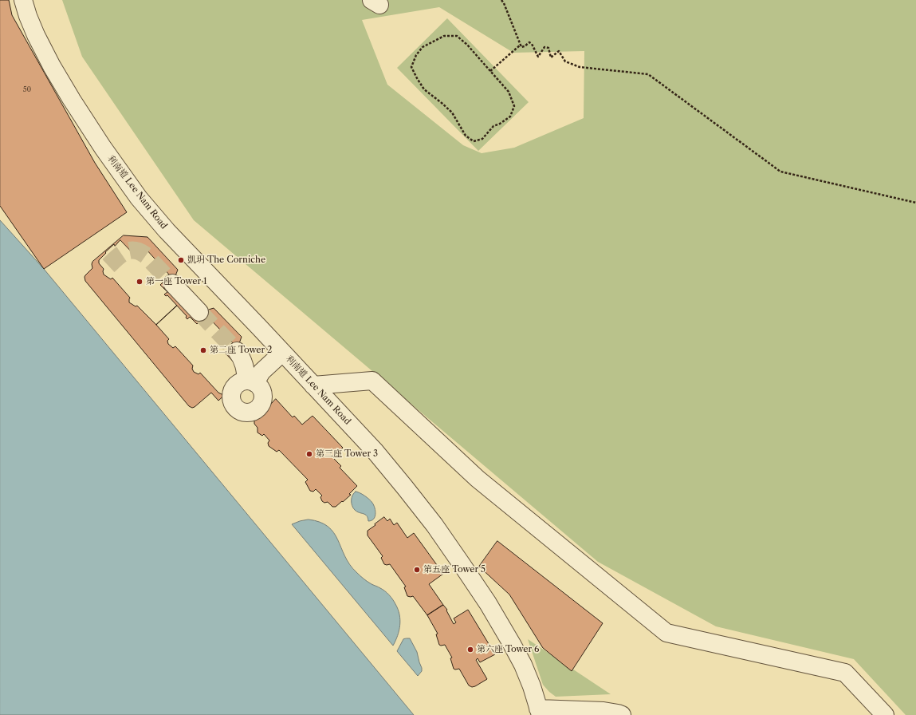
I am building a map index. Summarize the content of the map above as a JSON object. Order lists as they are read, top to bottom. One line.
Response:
{"streets":{"street":["利南道 Lee Nam Road"]},"places":["凱玥 The Corniche","第一座 Tower 1","第二座 Tower 2","第三座 Tower 3","第五座 Tower 5","第六座 Tower 6"],"house_numbers":["50"]}
